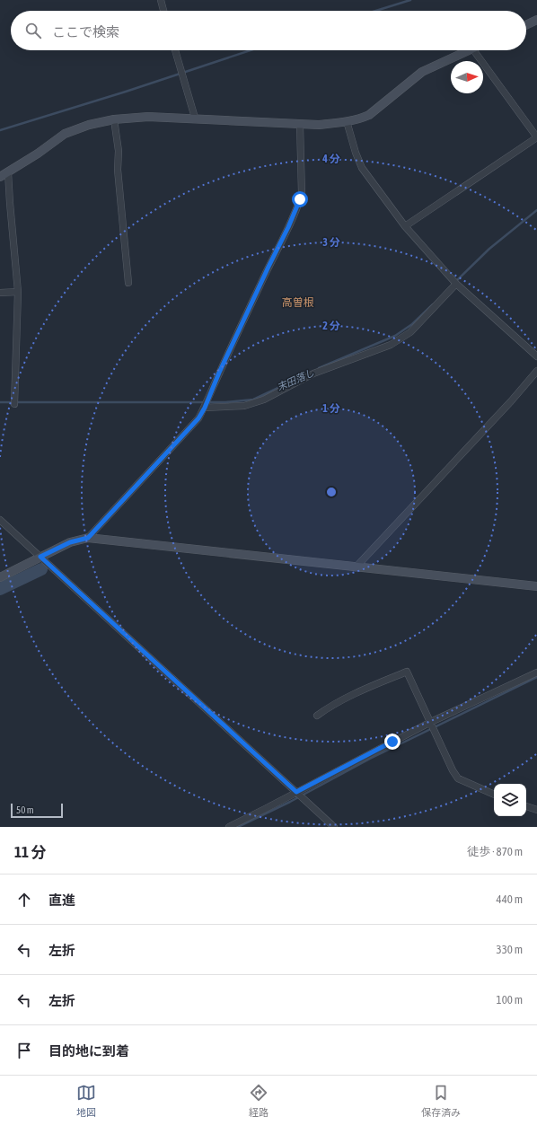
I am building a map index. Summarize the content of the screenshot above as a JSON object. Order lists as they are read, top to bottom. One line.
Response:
{"districts":["高曽根"],"water":["末田落し"],"scale_bar":"50 m","north":"right","page":{"search":"ここで検索","scale":"50 m","heading":["11 分","徒歩 · 870 m"],"list":[["直進","440 m"],["左折","330 m"],["左折","100 m"],"目的地に到着"],"nav":["地図","経路","保存済み"]},"rings":["4 分","3 分","2 分","1 分"]}
